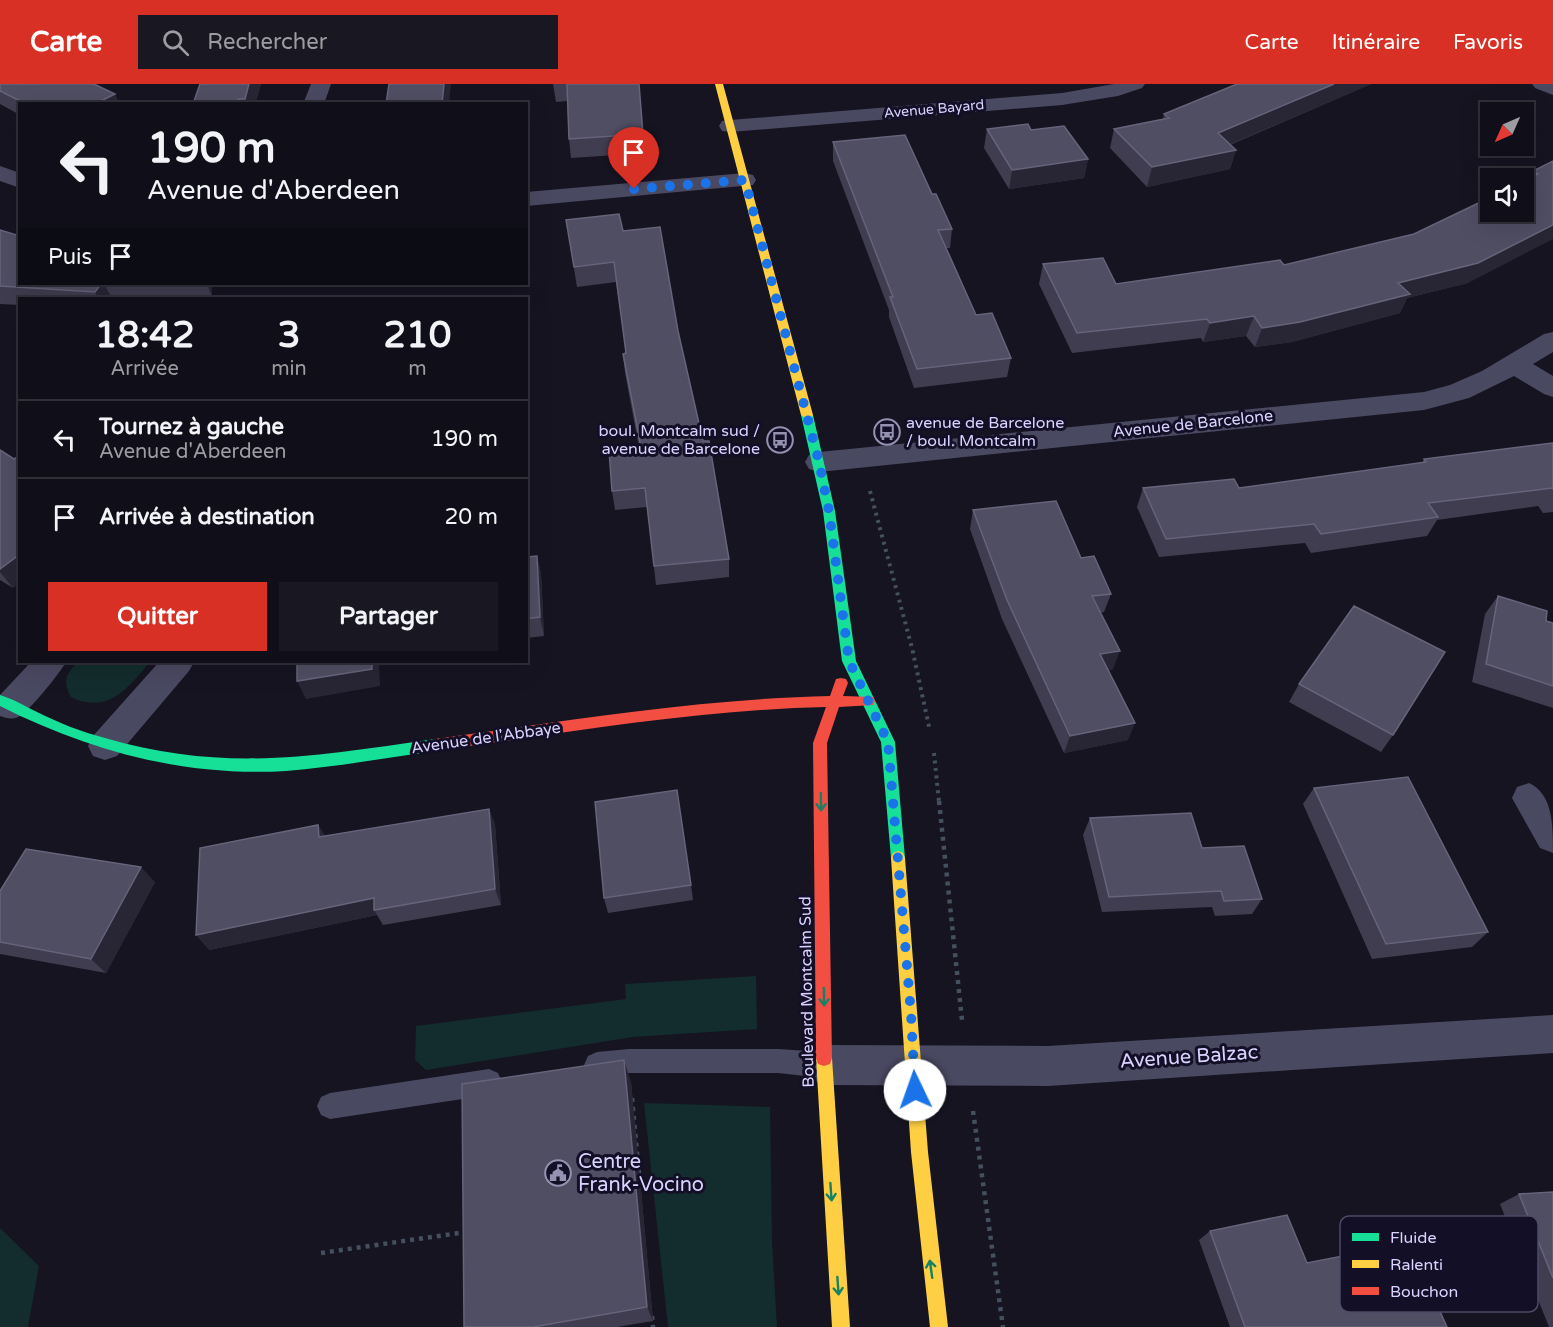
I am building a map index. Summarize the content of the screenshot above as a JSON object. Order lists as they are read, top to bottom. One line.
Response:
{"streets":{"street":["Avenue Bayard","Avenue de Barcelone","Avenue de l'Abbaye","Boulevard Montcalm Sud","Avenue Balzac"]},"crossings":[["Avenue Bayard","Boulevard Montcalm Sud"],["Avenue de Barcelone","Boulevard Montcalm Sud"],["Avenue de l'Abbaye","Boulevard Montcalm Sud"],["Boulevard Montcalm Sud","Avenue Balzac"]],"places":{"bus stop":["avenue de Barcelone / boul. Montcalm","boul. Montcalm sud / avenue de Barcelone"],"public building":["Centre Frank-Vocino"]},"legend":["Fluide","Ralenti","Bouchon"],"north":"bottom left","page":{"header":"Carte","search":"Rechercher","nav":["Carte","Itinéraire","Favoris"],"turn":["190 m","Avenue d'Aberdeen"],"then":"Puis","eta":["18:42","Arrivée","3","min","210","m"],"list":[{"name":"Tournez à gauche","note":"Avenue d'Aberdeen","value":"190 m"},{"name":"Arrivée à destination","value":"20 m"}],"buttons":["Quitter","Partager"]}}
